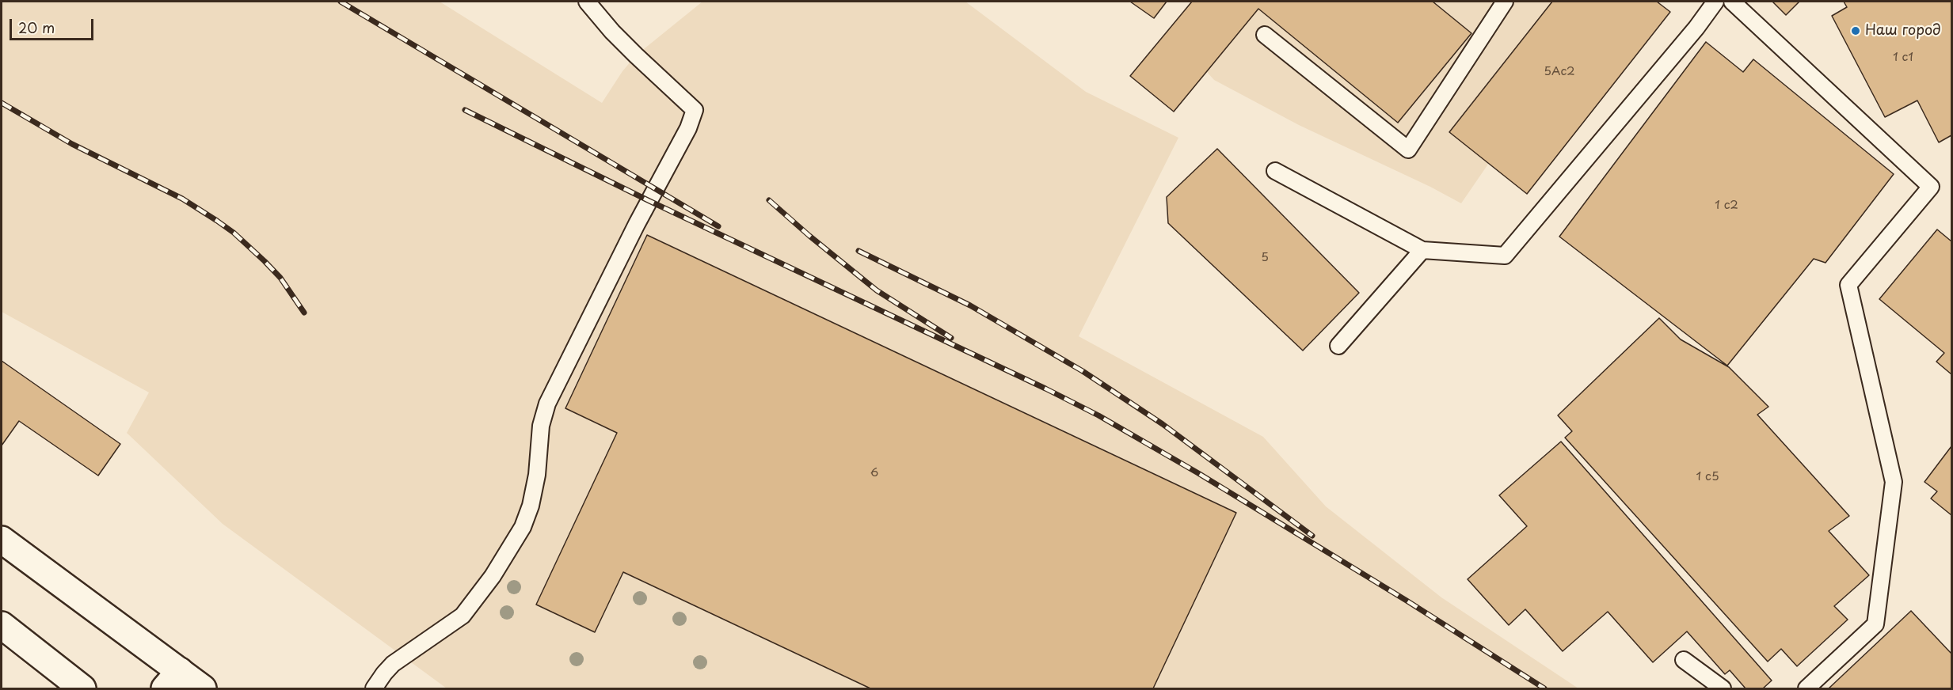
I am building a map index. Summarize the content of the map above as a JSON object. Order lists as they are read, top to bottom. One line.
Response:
{"places":["Наш город"],"house_numbers":["1 с1","5Ас2","1 с2","5","6","1 с5"],"scale_bar":"20 m"}
